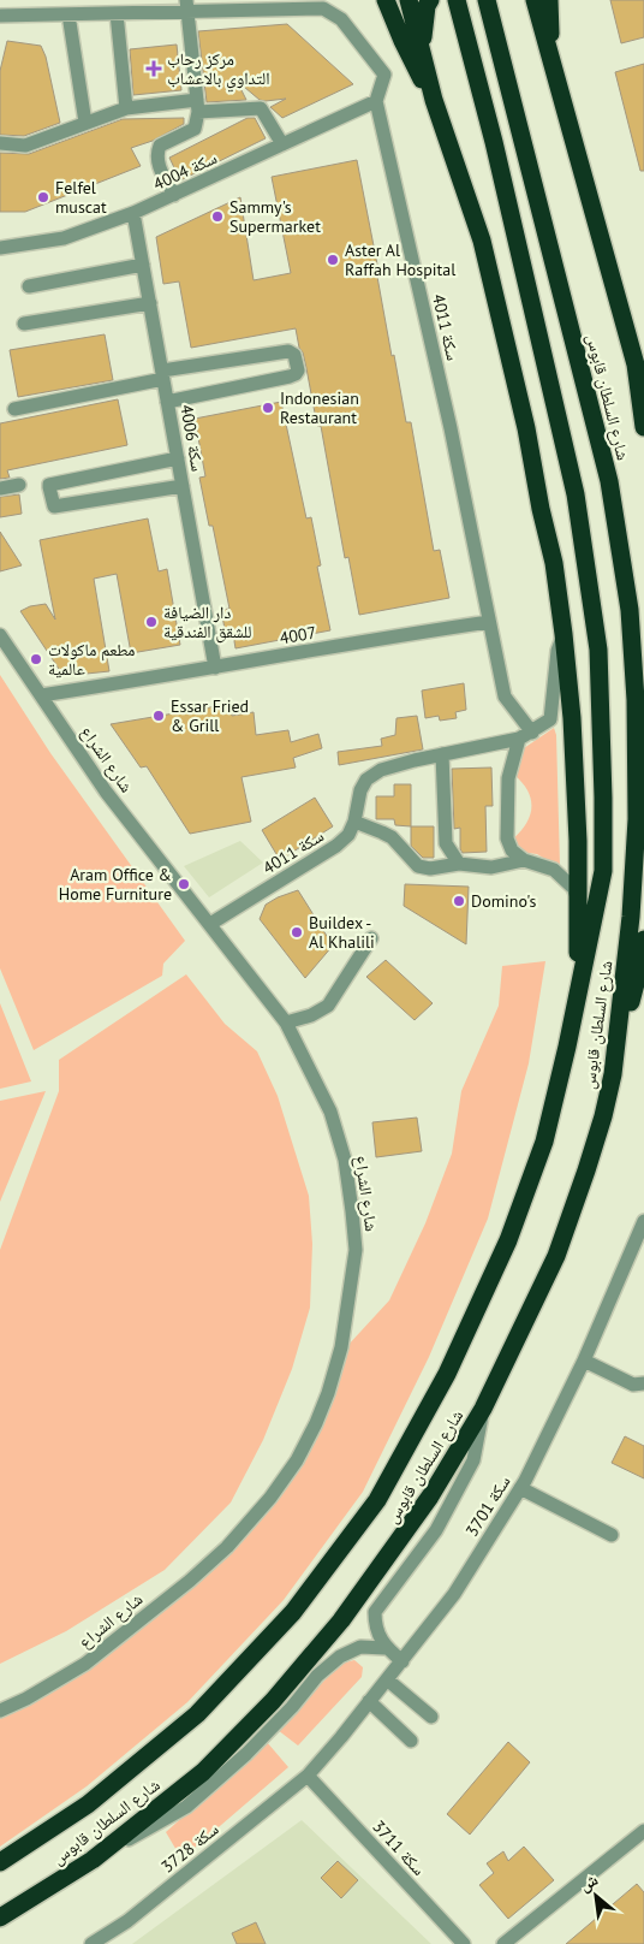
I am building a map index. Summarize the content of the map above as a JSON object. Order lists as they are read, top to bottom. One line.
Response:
{"streets":{"highway":["شارع السلطان قابوس"],"street":["سكة 4004","سكة 4011","سكة 4006","4007","شارع الشراع","سكة 3701","سكة 3728","سكة 3711"]},"crossings":[["سكة 4004","سكة 4011"],["سكة 4004","سكة 4006"],["سكة 4011","4007"],["سكة 4011","شارع الشراع"],["سكة 4006","4007"],["4007","شارع الشراع"],["سكة 3701","سكة 3728"],["سكة 3701","سكة 3711"],["سكة 3728","سكة 3711"]],"places":{"health":["مركز رحاب التداوي بالاعشاب"],"other":["Felfel muscat","Sammy's Supermarket","Aster Al Raffah Hospital","Indonesian Restaurant","دار الضيافة للشقق الفندقية","مطعم ماكولات عالمية","Essar Fried & Grill","Aram Office & Home Furniture","Domino's","Buildex - Al Khalili"]},"north":"top left"}
